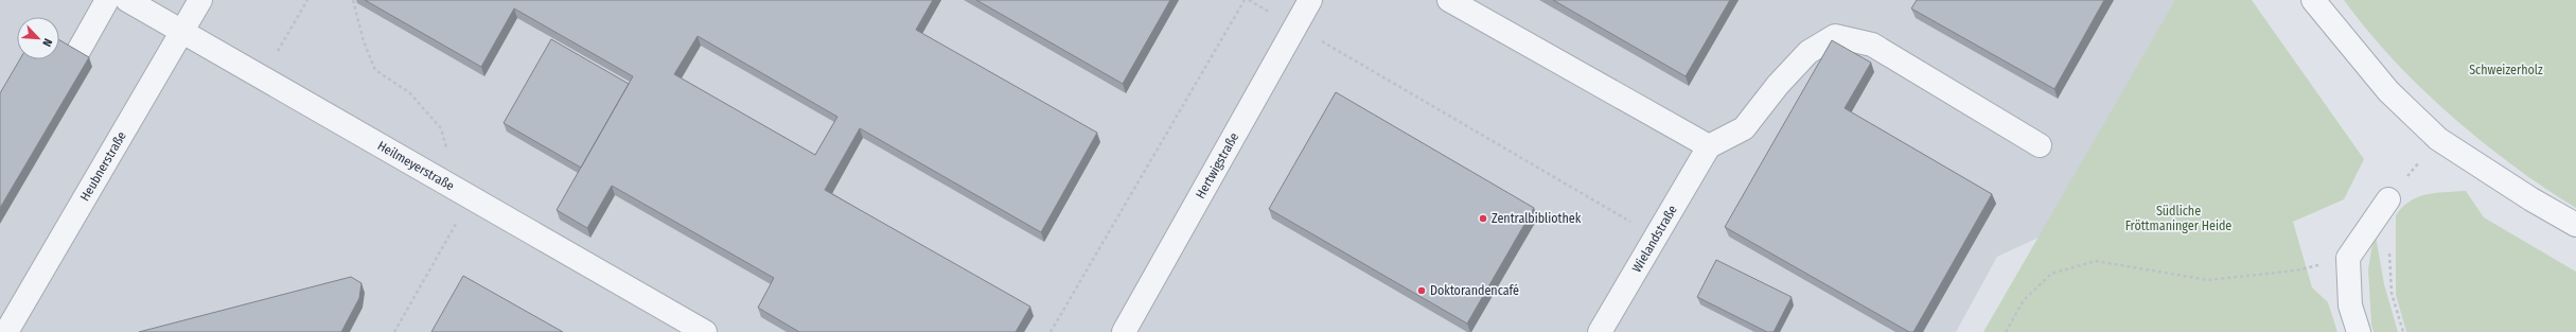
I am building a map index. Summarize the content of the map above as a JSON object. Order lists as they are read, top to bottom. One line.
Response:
{"streets":{"street":["Heubnerstraße","Heilmeyerstraße","Hertwigstraße","Wielandstraße"]},"crossings":[["Heubnerstraße","Heilmeyerstraße"]],"parks":["Schweizerholz","Südliche Fröttmaninger Heide"],"places":["Zentralbibliothek","Doktorandencafé"],"north":"bottom right"}
